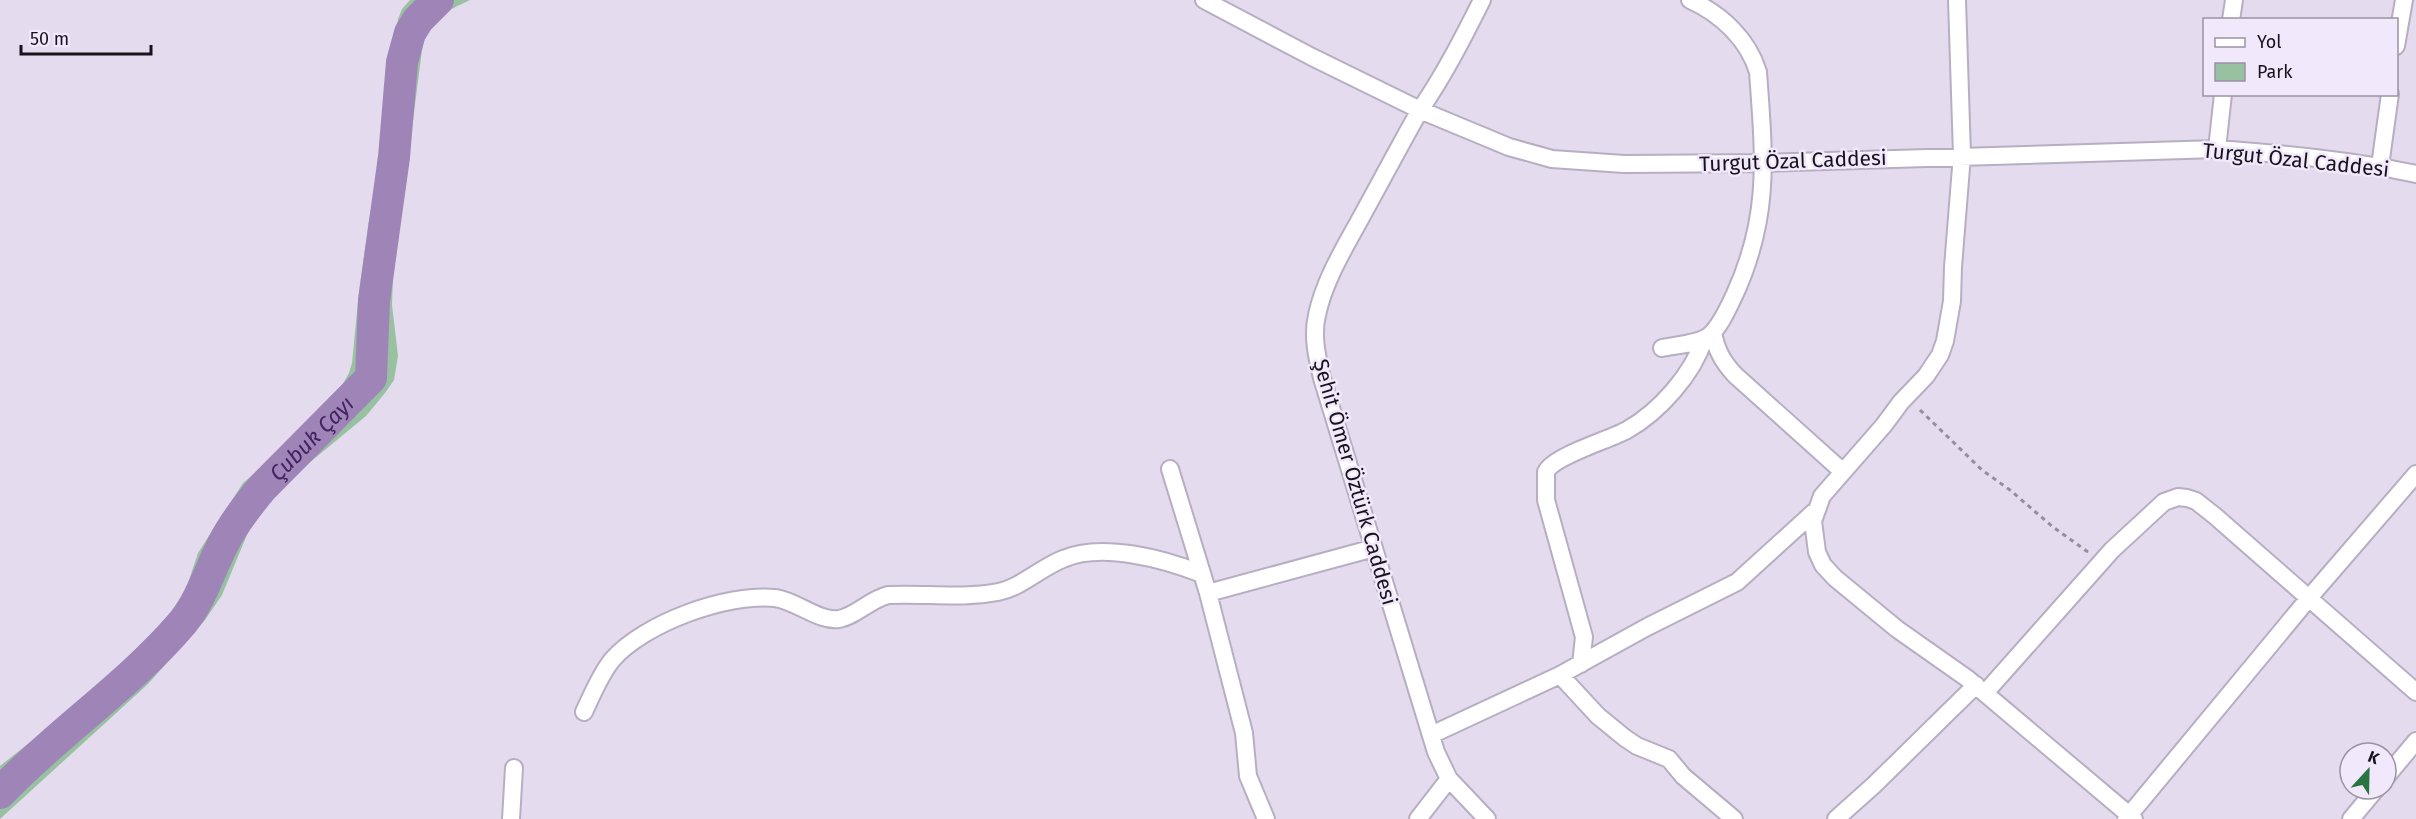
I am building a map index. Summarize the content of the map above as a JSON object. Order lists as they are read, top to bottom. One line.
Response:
{"streets":{"street":["Turgut Özal Caddesi","Şehit Ömer Öztürk Caddesi"]},"crossings":[["Turgut Özal Caddesi","Şehit Ömer Öztürk Caddesi"]],"water":["Çubuk Çayı"],"legend":["Yol","Park"],"scale_bar":"50 m","north":"top"}
